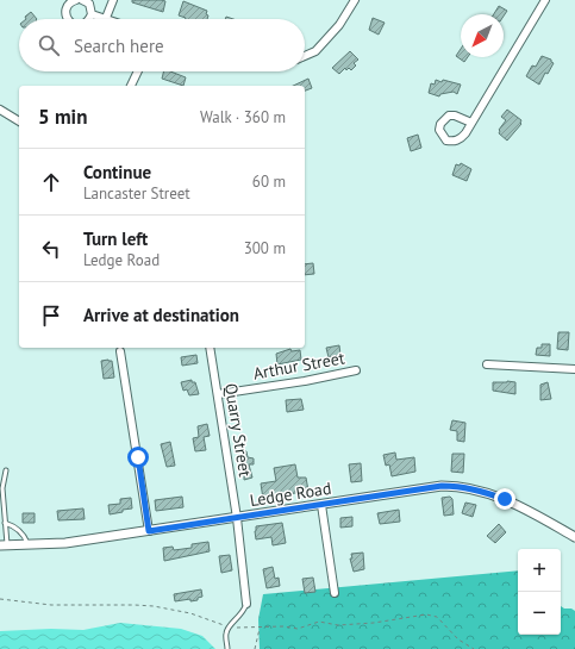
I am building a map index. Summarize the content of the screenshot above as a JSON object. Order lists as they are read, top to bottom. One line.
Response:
{"streets":{"street":["Arthur Street","Quarry Street","Ledge Road"]},"crossings":[["Arthur Street","Quarry Street"],["Quarry Street","Ledge Road"]],"north":"bottom left","page":{"search":"Search here","heading":["5 min","Walk · 360 m"],"list":[["Continue","Lancaster Street","60 m"],["Turn left","Ledge Road","300 m"],"Arrive at destination"],"map_buttons":["+","−"]}}
